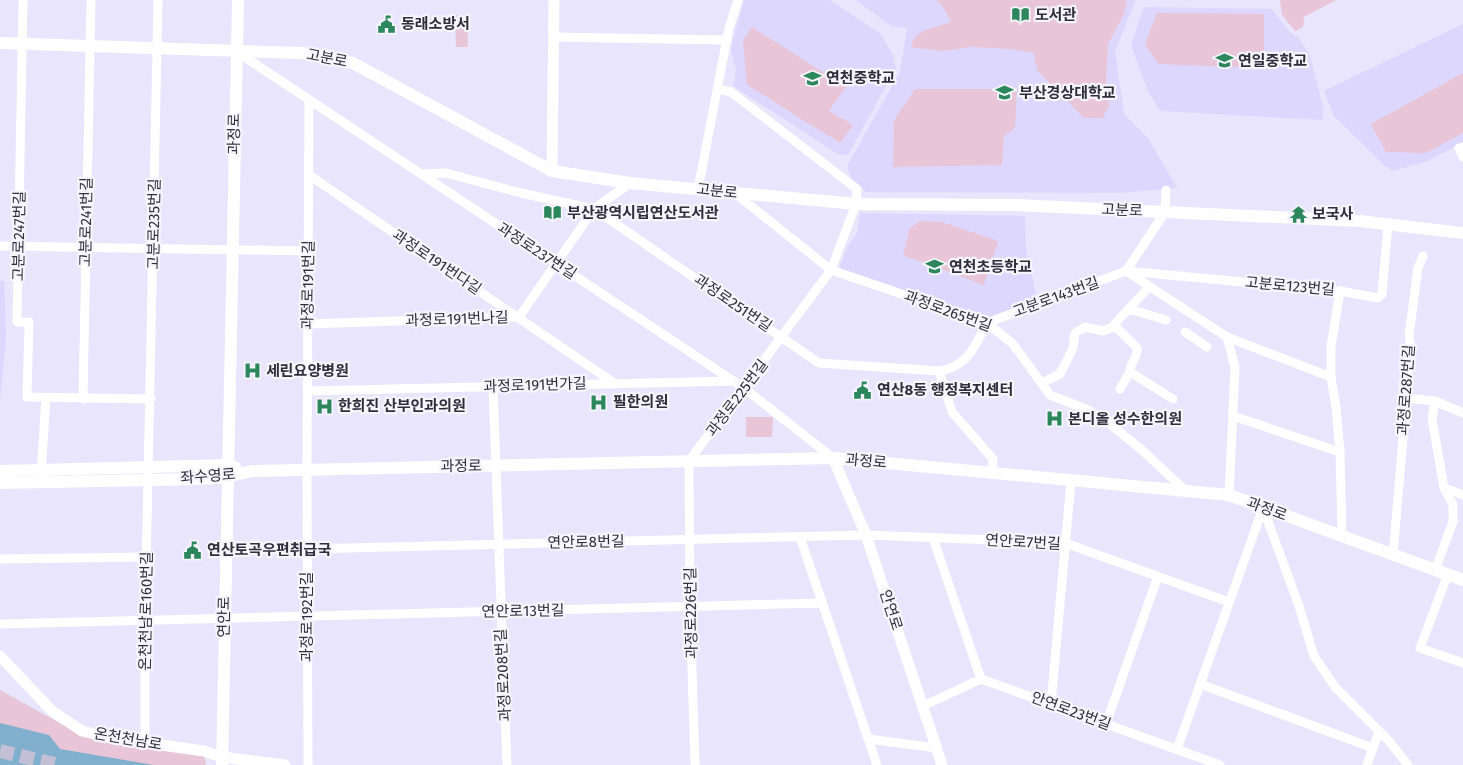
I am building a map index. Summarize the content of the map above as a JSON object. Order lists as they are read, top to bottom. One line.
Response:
{"streets":{"main road":["고분로","과정로","좌수영로","연안로"],"street":["고분로241번길","고분로235번길","고분로247번길","과정로237번길","과정로191번다길","과정로191번길","고분로123번길","고분로143번길","과정로251번길","과정로265번길","과정로191번나길","과정로191번가길","과정로287번길","과정로225번길","연안로8번길","연안로7번길","안연로","온천천남로160번길","연안로13번길","과정로226번길","과정로192번길","과정로208번길","안연로23번길","온천천남로"]},"crossings":[["고분로","과정로"],["고분로","고분로241번길"],["고분로","고분로235번길"],["고분로","고분로247번길"],["고분로","과정로237번길"],["고분로","고분로123번길"],["고분로","과정로265번길"],["고분로","과정로191번나길"],["고분로","과정로225번길"],["과정로","과정로237번길"],["과정로","과정로191번길"],["과정로","과정로265번길"],["과정로","과정로287번길"],["과정로","과정로225번길"],["과정로","좌수영로"],["과정로","안연로"],["과정로","과정로226번길"],["과정로","연안로"],["과정로","과정로192번길"],["과정로","과정로208번길"],["고분로235번길","좌수영로"],["고분로235번길","온천천남로160번길"],["과정로237번길","과정로191번길"],["과정로237번길","과정로251번길"],["과정로237번길","과정로191번나길"],["과정로237번길","과정로191번가길"],["과정로237번길","과정로225번길"],["과정로237번길","안연로"],["과정로191번다길","과정로191번길"],["과정로191번다길","과정로191번나길"],["과정로191번다길","과정로191번가길"],["과정로191번길","과정로191번나길"],["과정로191번길","과정로191번가길"],["과정로191번길","과정로192번길"],["고분로123번길","고분로143번길"],["고분로143번길","과정로265번길"],["과정로251번길","과정로191번나길"],["과정로251번길","과정로225번길"],["과정로265번길","과정로225번길"],["과정로191번가길","과정로208번길"],["과정로225번길","과정로226번길"],["좌수영로","온천천남로160번길"],["좌수영로","연안로"],["연안로8번길","연안로7번길"],["연안로8번길","안연로"],["연안로8번길","과정로226번길"],["연안로8번길","과정로192번길"],["연안로8번길","과정로208번길"],["연안로7번길","안연로"],["온천천남로160번길","연안로13번길"],["온천천남로160번길","온천천남로"],["연안로13번길","과정로226번길"],["연안로13번길","연안로"],["연안로13번길","과정로192번길"],["연안로13번길","과정로208번길"],["연안로","온천천남로"]],"places":{"library":["도서관","부산광역시립연산도서관"],"public building":["동래소방서","연산8동 행정복지센터","연산토곡우편취급국"],"school or university":["연일중학교","연천중학교","부산경상대학교","연천초등학교"],"temple":["보국사"],"hospital":["세린요양병원","필한의원","한희진 산부인과의원","본디올 성수한의원"]}}
